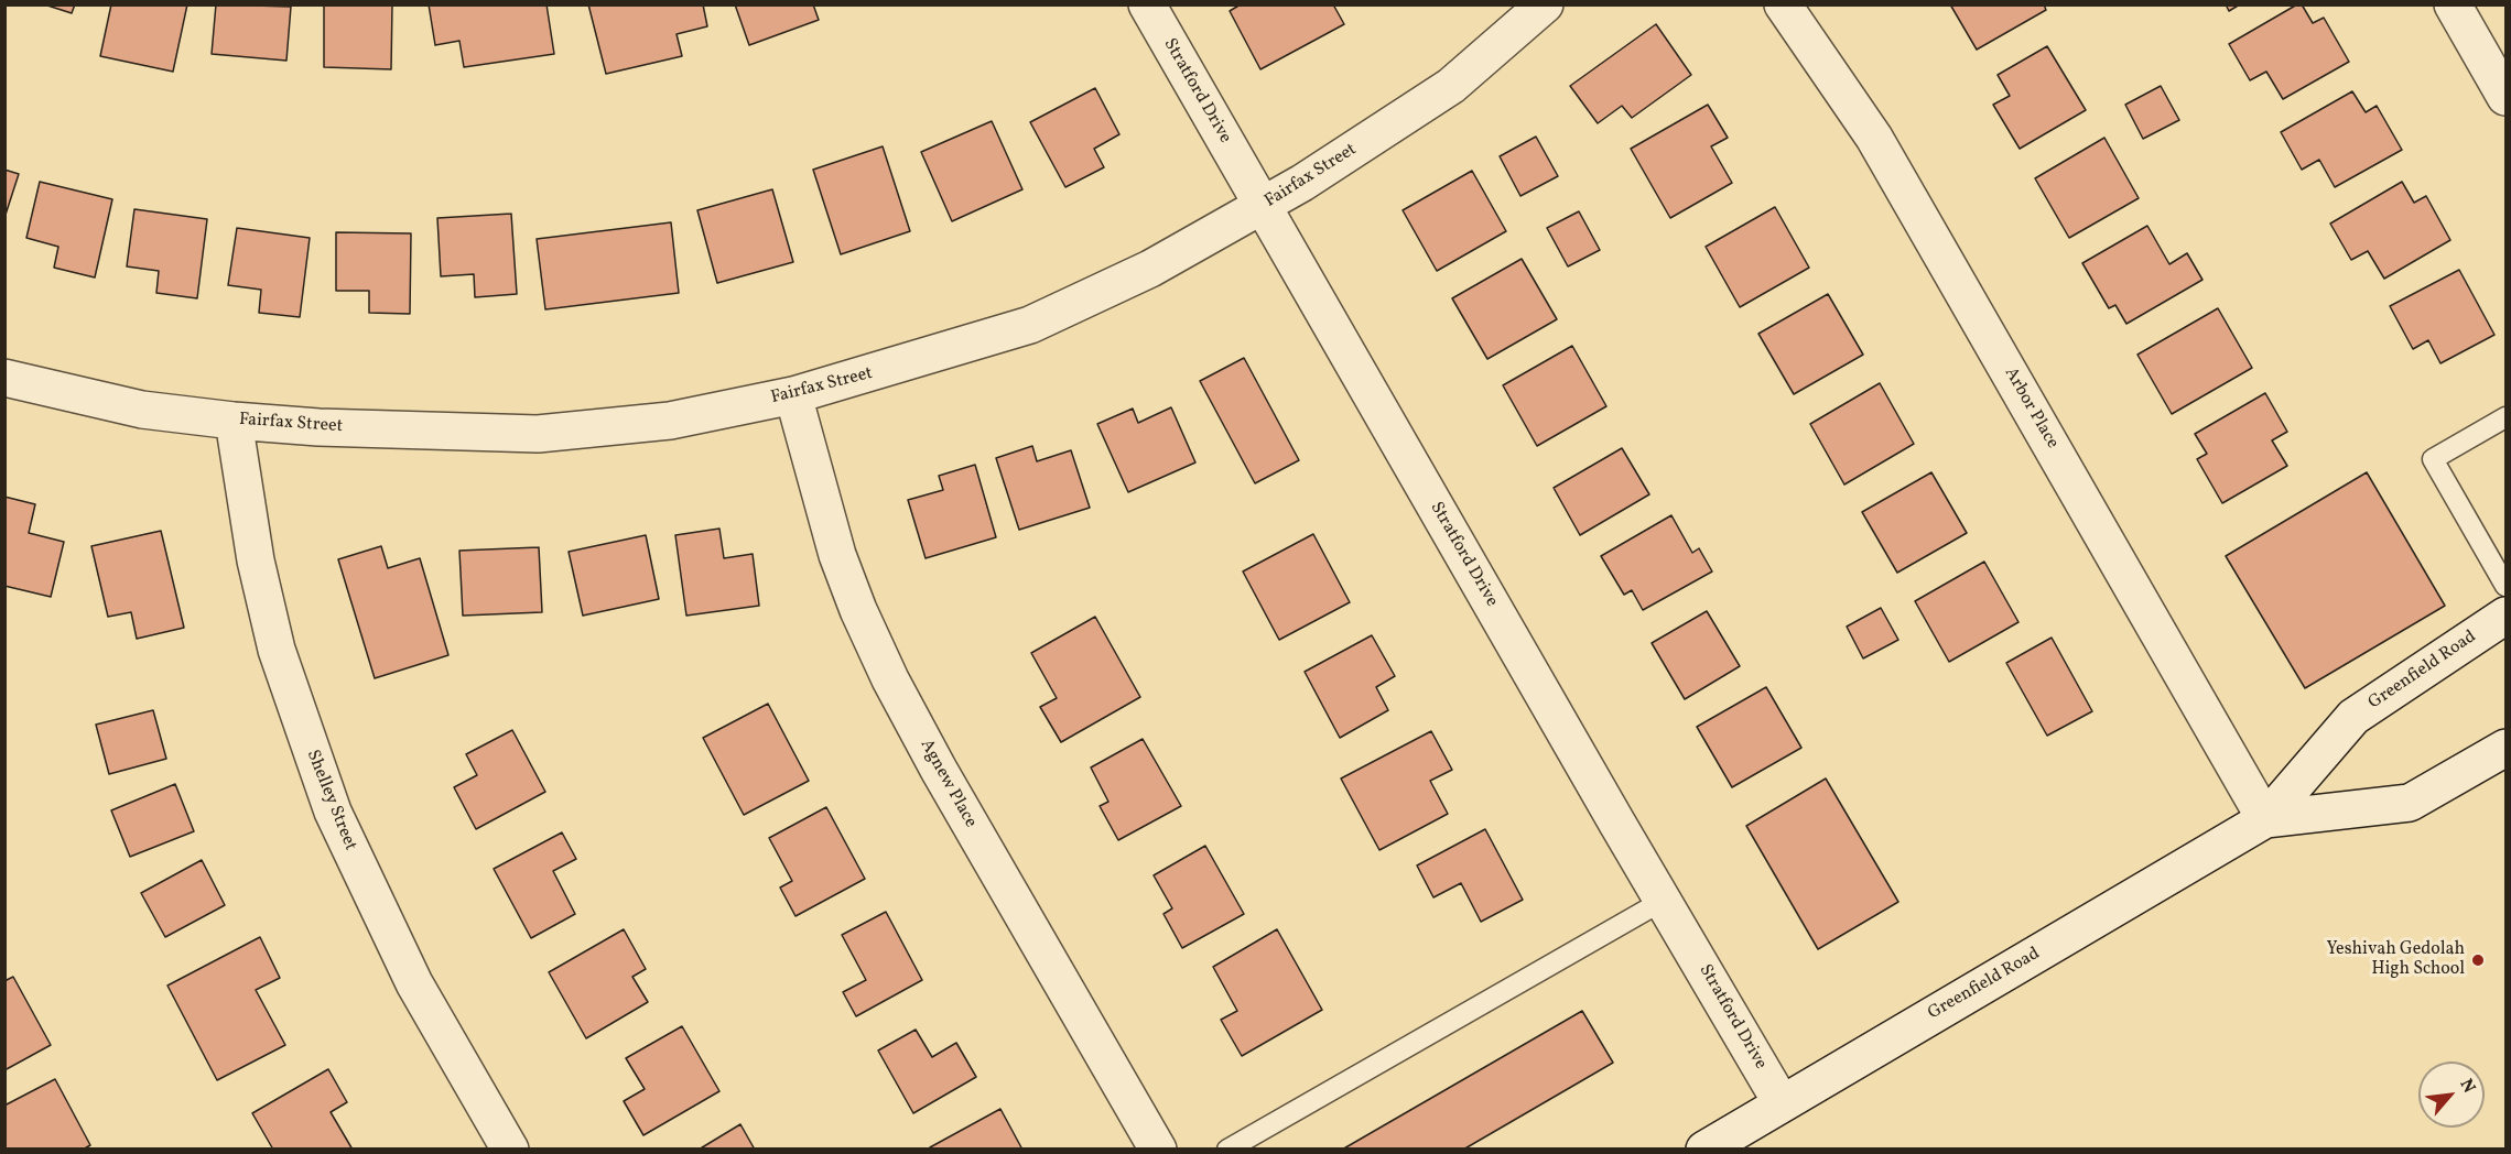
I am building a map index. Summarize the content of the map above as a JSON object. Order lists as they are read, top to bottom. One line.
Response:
{"streets":{"street":["Stratford Drive","Fairfax Street","Arbor Place","Greenfield Road","Agnew Place","Shelley Street"]},"crossings":[["Stratford Drive","Fairfax Street"],["Stratford Drive","Greenfield Road"],["Fairfax Street","Agnew Place"],["Fairfax Street","Shelley Street"],["Arbor Place","Greenfield Road"]],"places":["Yeshivah Gedolah High School"],"north":"top right"}
